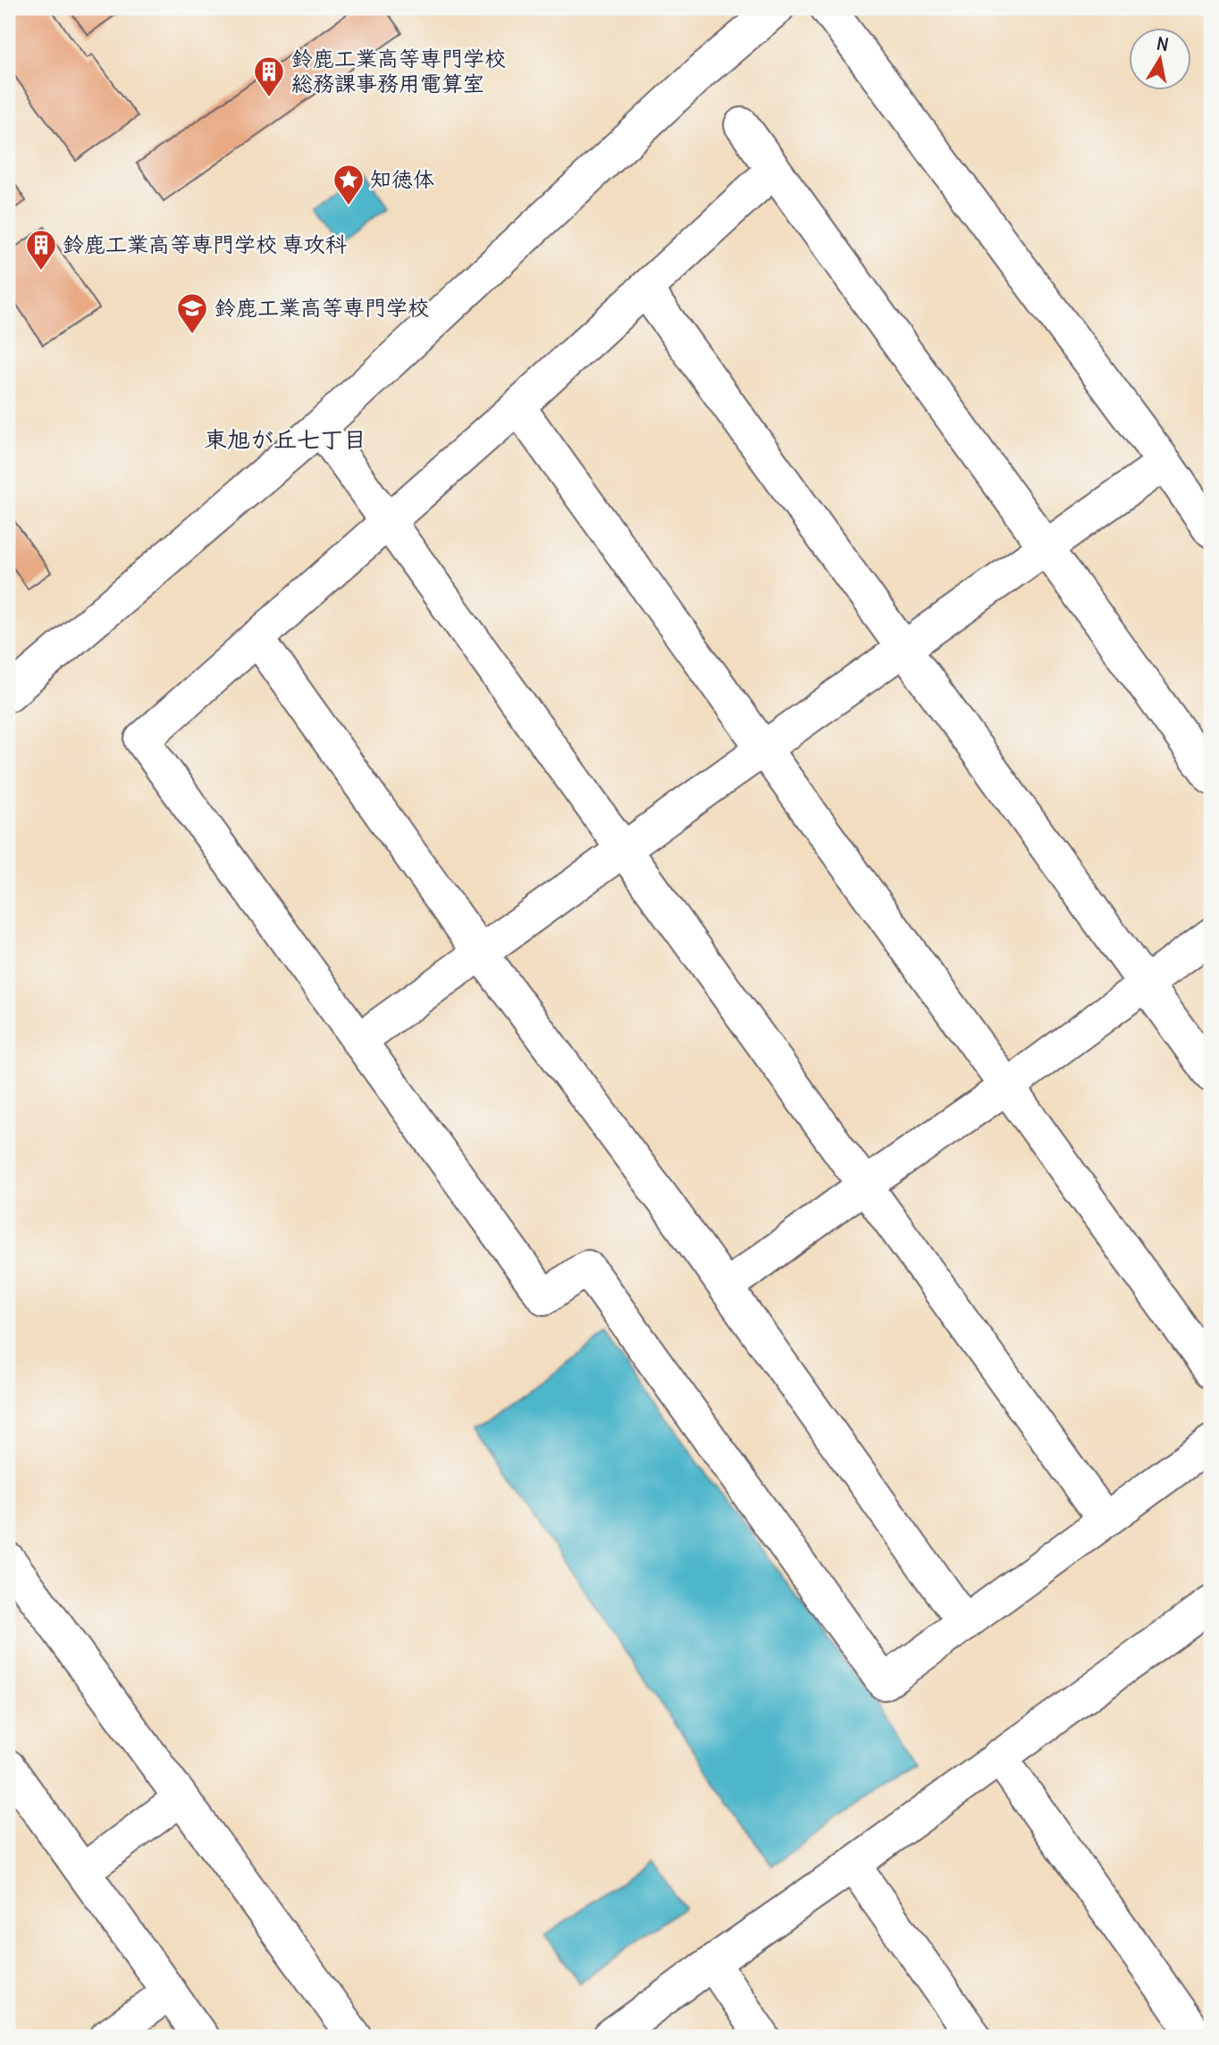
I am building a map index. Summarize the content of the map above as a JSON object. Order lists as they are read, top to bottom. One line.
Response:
{"districts":["東旭が丘七丁目"],"places":{"building":["鈴鹿工業高等専門学校 総務課事務用電算室","鈴鹿工業高等専門学校 専攻科"],"place":["知徳体"],"school or university":["鈴鹿工業高等専門学校"]},"north":"top"}
